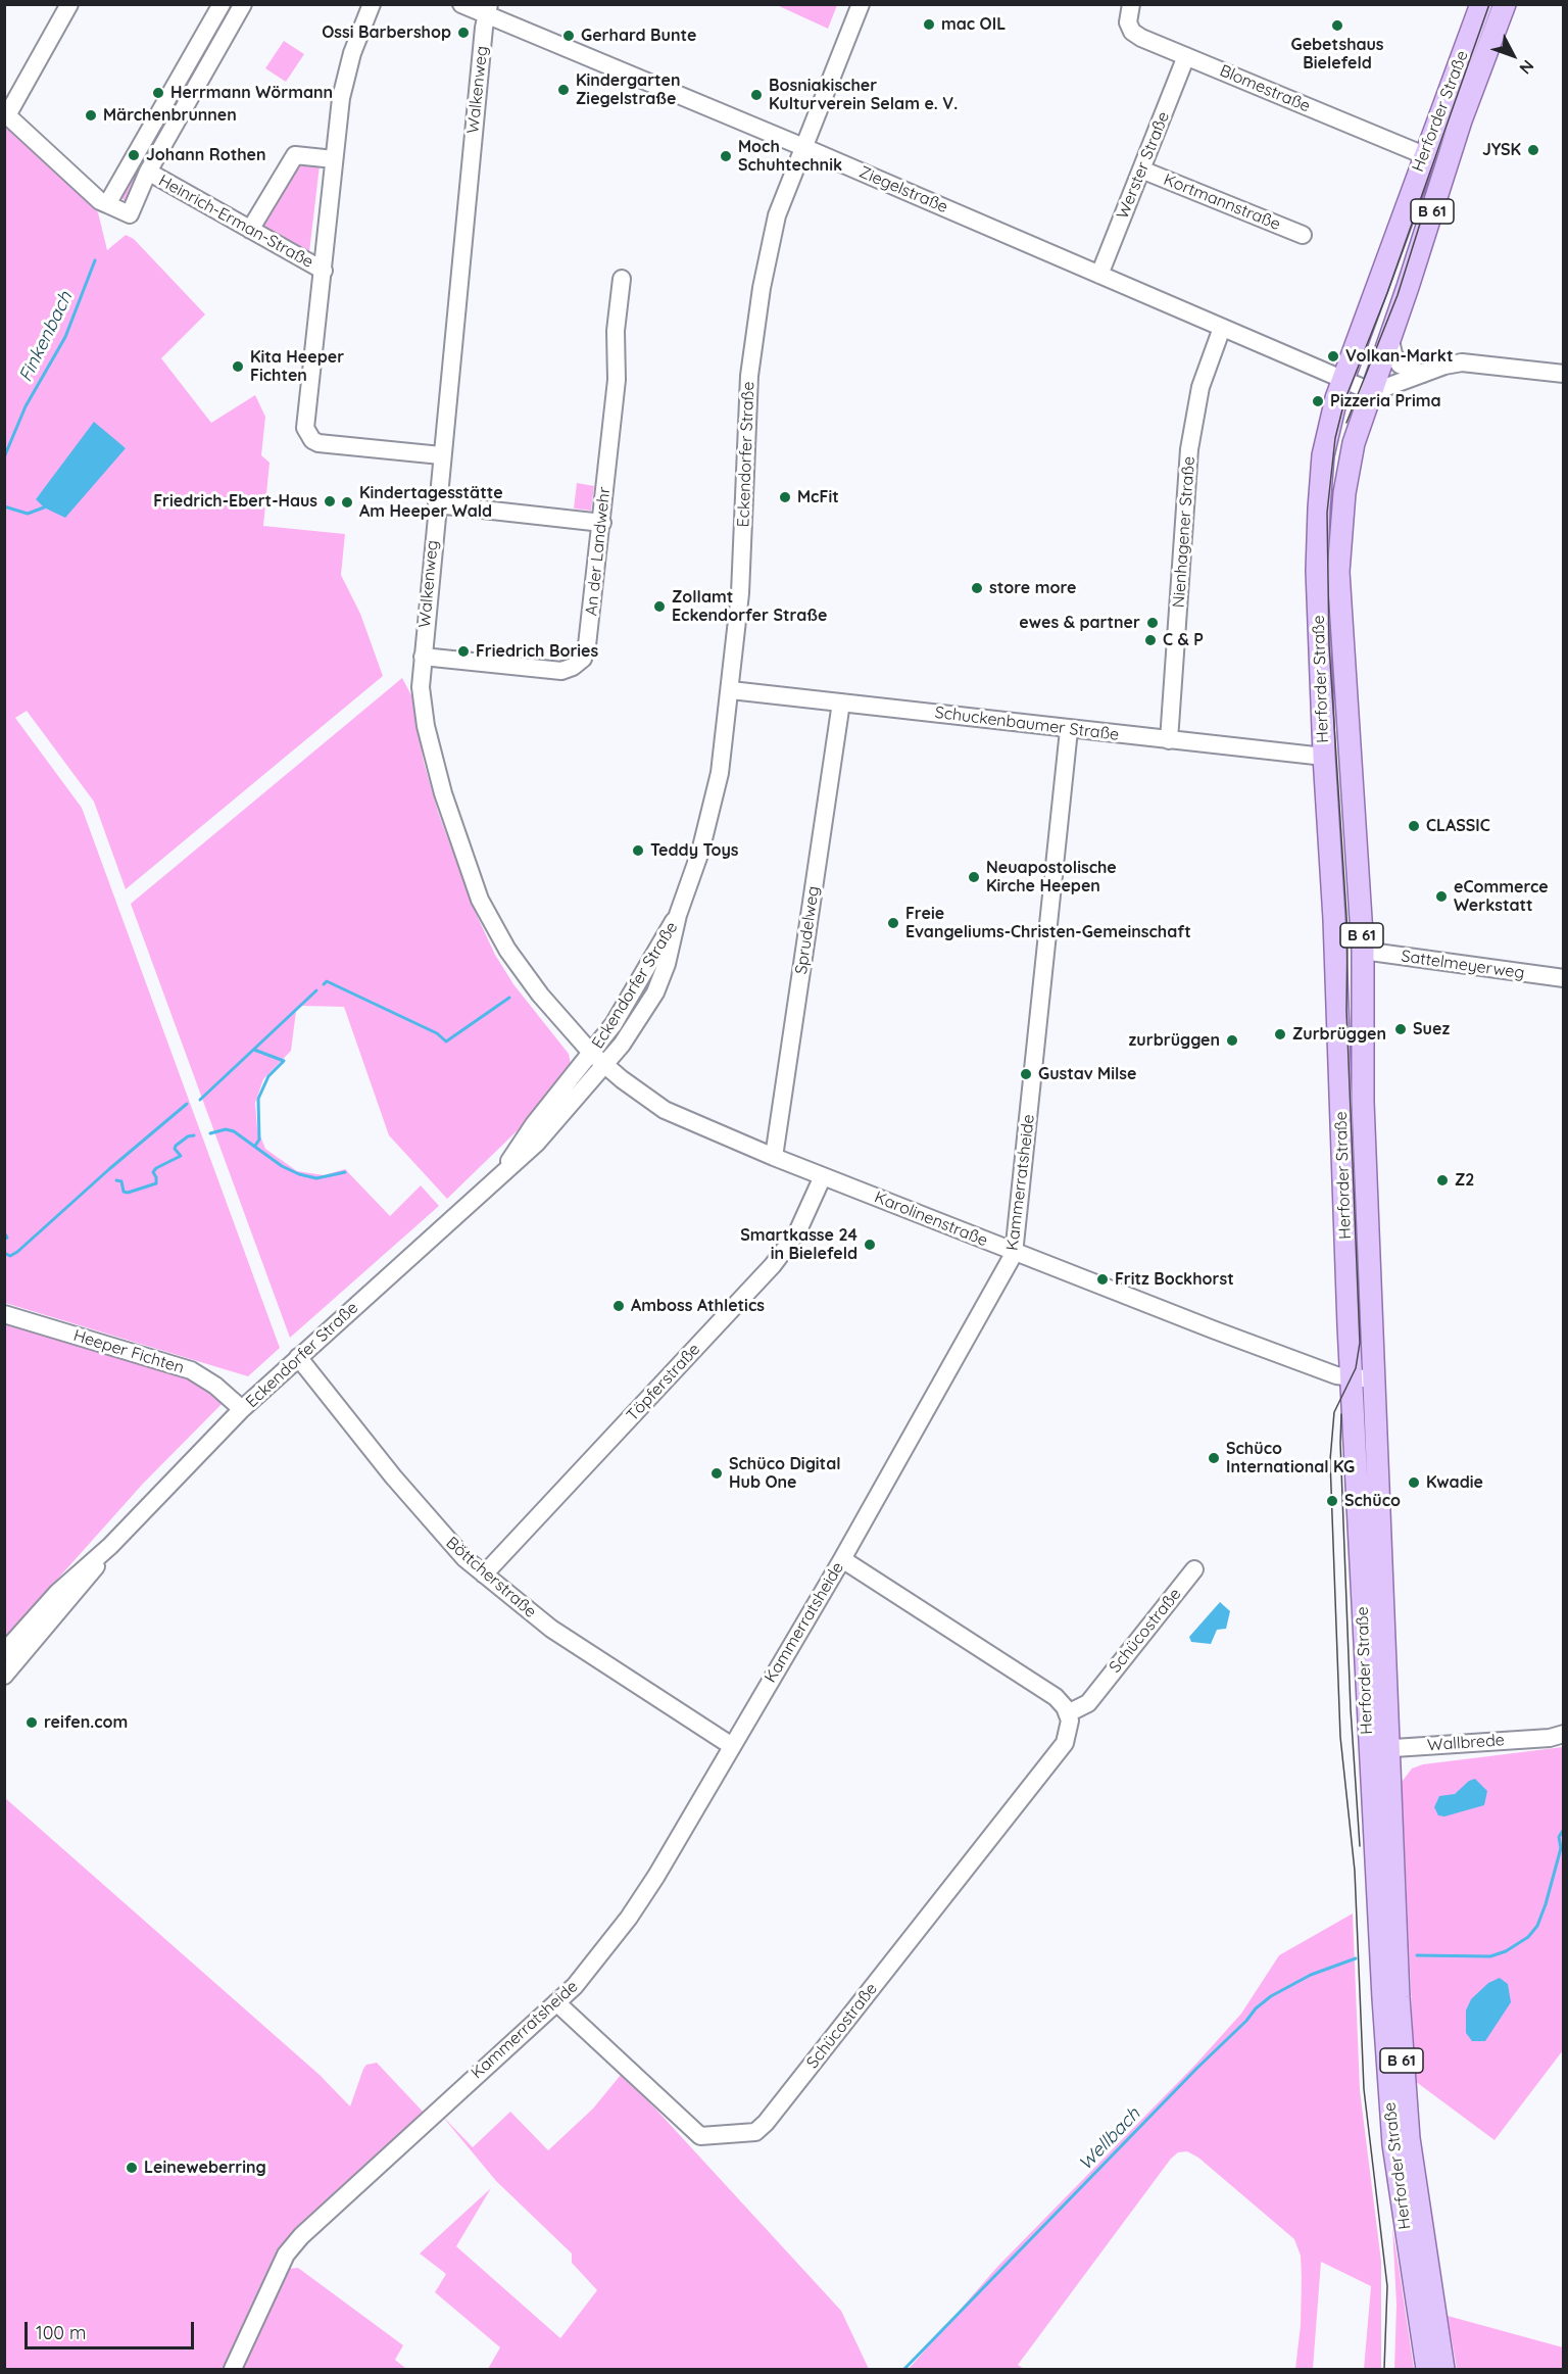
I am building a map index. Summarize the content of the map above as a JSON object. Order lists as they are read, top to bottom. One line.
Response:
{"streets":{"main road":["Herforder Straße","B 61"],"street":["Blomestraße","Walkenweg","Werster Straße","Ziegelstraße","Kortmannstraße","Heinrich-Erman-Straße","Eckendorfer Straße","Nienhagener Straße","An der Landwehr","Schuckenbaumer Straße","Sprudelweg","Sattelmeyerweg","Kammerratsheide","Karolinenstraße","Heeper Fichten","Töpferstraße","Böttcherstraße","Schücostraße","Wallbrede"]},"crossings":[["Blomestraße","Herforder Straße"],["Blomestraße","Werster Straße"],["Walkenweg","Ziegelstraße"],["Walkenweg","Eckendorfer Straße"],["Walkenweg","An der Landwehr"],["Walkenweg","Karolinenstraße"],["Herforder Straße","Ziegelstraße"],["Herforder Straße","Schuckenbaumer Straße"],["Herforder Straße","Sattelmeyerweg"],["Herforder Straße","Karolinenstraße"],["Herforder Straße","Wallbrede"],["Werster Straße","Ziegelstraße"],["Werster Straße","Kortmannstraße"],["Ziegelstraße","Eckendorfer Straße"],["Ziegelstraße","Nienhagener Straße"],["Eckendorfer Straße","Schuckenbaumer Straße"],["Eckendorfer Straße","Karolinenstraße"],["Eckendorfer Straße","Heeper Fichten"],["Eckendorfer Straße","Böttcherstraße"],["Nienhagener Straße","Schuckenbaumer Straße"],["Schuckenbaumer Straße","Sprudelweg"],["Schuckenbaumer Straße","Kammerratsheide"],["Sprudelweg","Karolinenstraße"],["Kammerratsheide","Karolinenstraße"],["Kammerratsheide","Böttcherstraße"],["Kammerratsheide","Schücostraße"],["Karolinenstraße","Töpferstraße"],["Töpferstraße","Böttcherstraße"]],"water":["Finkenbach","Wellbach"],"places":["mac OIL","Gebetshaus Bielefeld","Ossi Barbershop","Gerhard Bunte","Kindergarten Ziegelstraße","Herrmann Wörmann","Bosniakischer Kulturverein Selam e. V.","Märchenbrunnen","JYSK","Johann Rothen","Moch Schuhtechnik","Volkan-Markt","Kita Heeper Fichten","Pizzeria Prima","McFit","Friedrich-Ebert-Haus","Kindertagesstätte Am Heeper Wald","store more","Zollamt Eckendorfer Straße","ewes & partner","C & P","Friedrich Bories","CLASSIC","Teddy Toys","Neuapostolische Kirche Heepen","eCommerce Werkstatt","Freie Evangeliums-Christen-Gemeinschaft","Suez","Zurbrüggen","zurbrüggen","Gustav Milse","Z2","Smartkasse 24 in Bielefeld","Fritz Bockhorst","Amboss Athletics","Schüco International KG","Schüco Digital Hub One","Kwadie","Schüco","reifen.com","Leineweberring"],"scale_bar":"100 m","north":"bottom right"}
